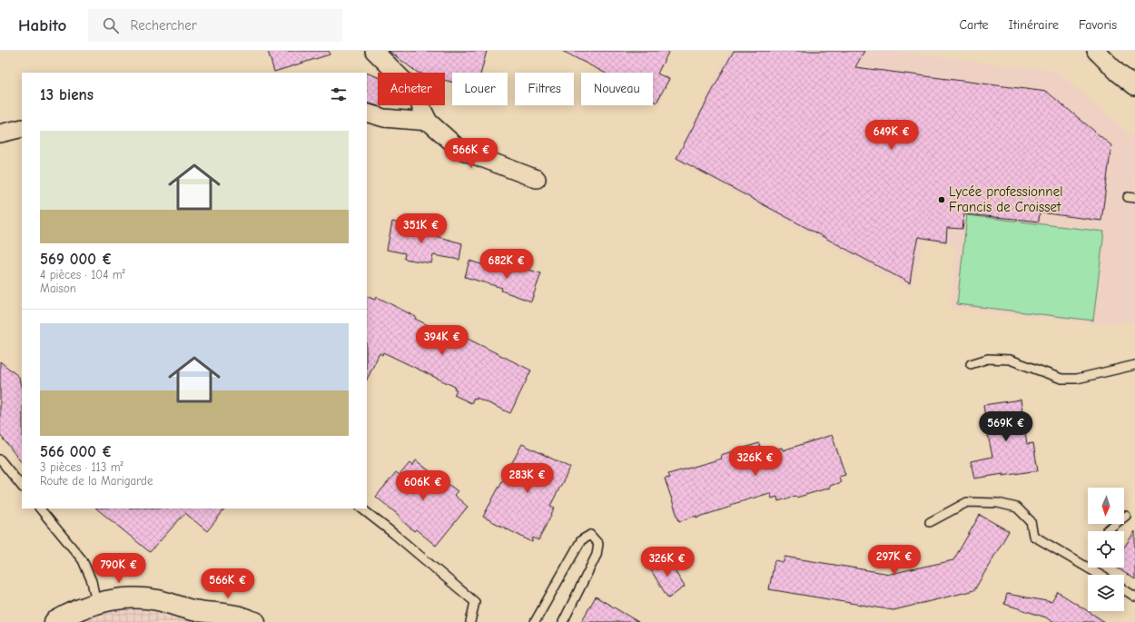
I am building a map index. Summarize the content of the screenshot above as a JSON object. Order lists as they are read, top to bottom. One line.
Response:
{"places":["Lycée professionnel Francis de Croisset"],"north":"bottom","page":{"header":"Habito","search":"Rechercher","nav":["Carte","Itinéraire","Favoris"],"chip":["Acheter","Louer","Filtres","Nouveau"],"heading":"13 biens","list":[{"name":"569 000 €","note":"4 pièces · 104 m² · Maison"},{"name":"566 000 €","note":"3 pièces · 113 m² · Route de la Marigarde"}],"price":["649K €","566K €","351K €","682K €","394K €","569K €","326K €","283K €","606K €","297K €","326K €","790K €","566K €"]}}
